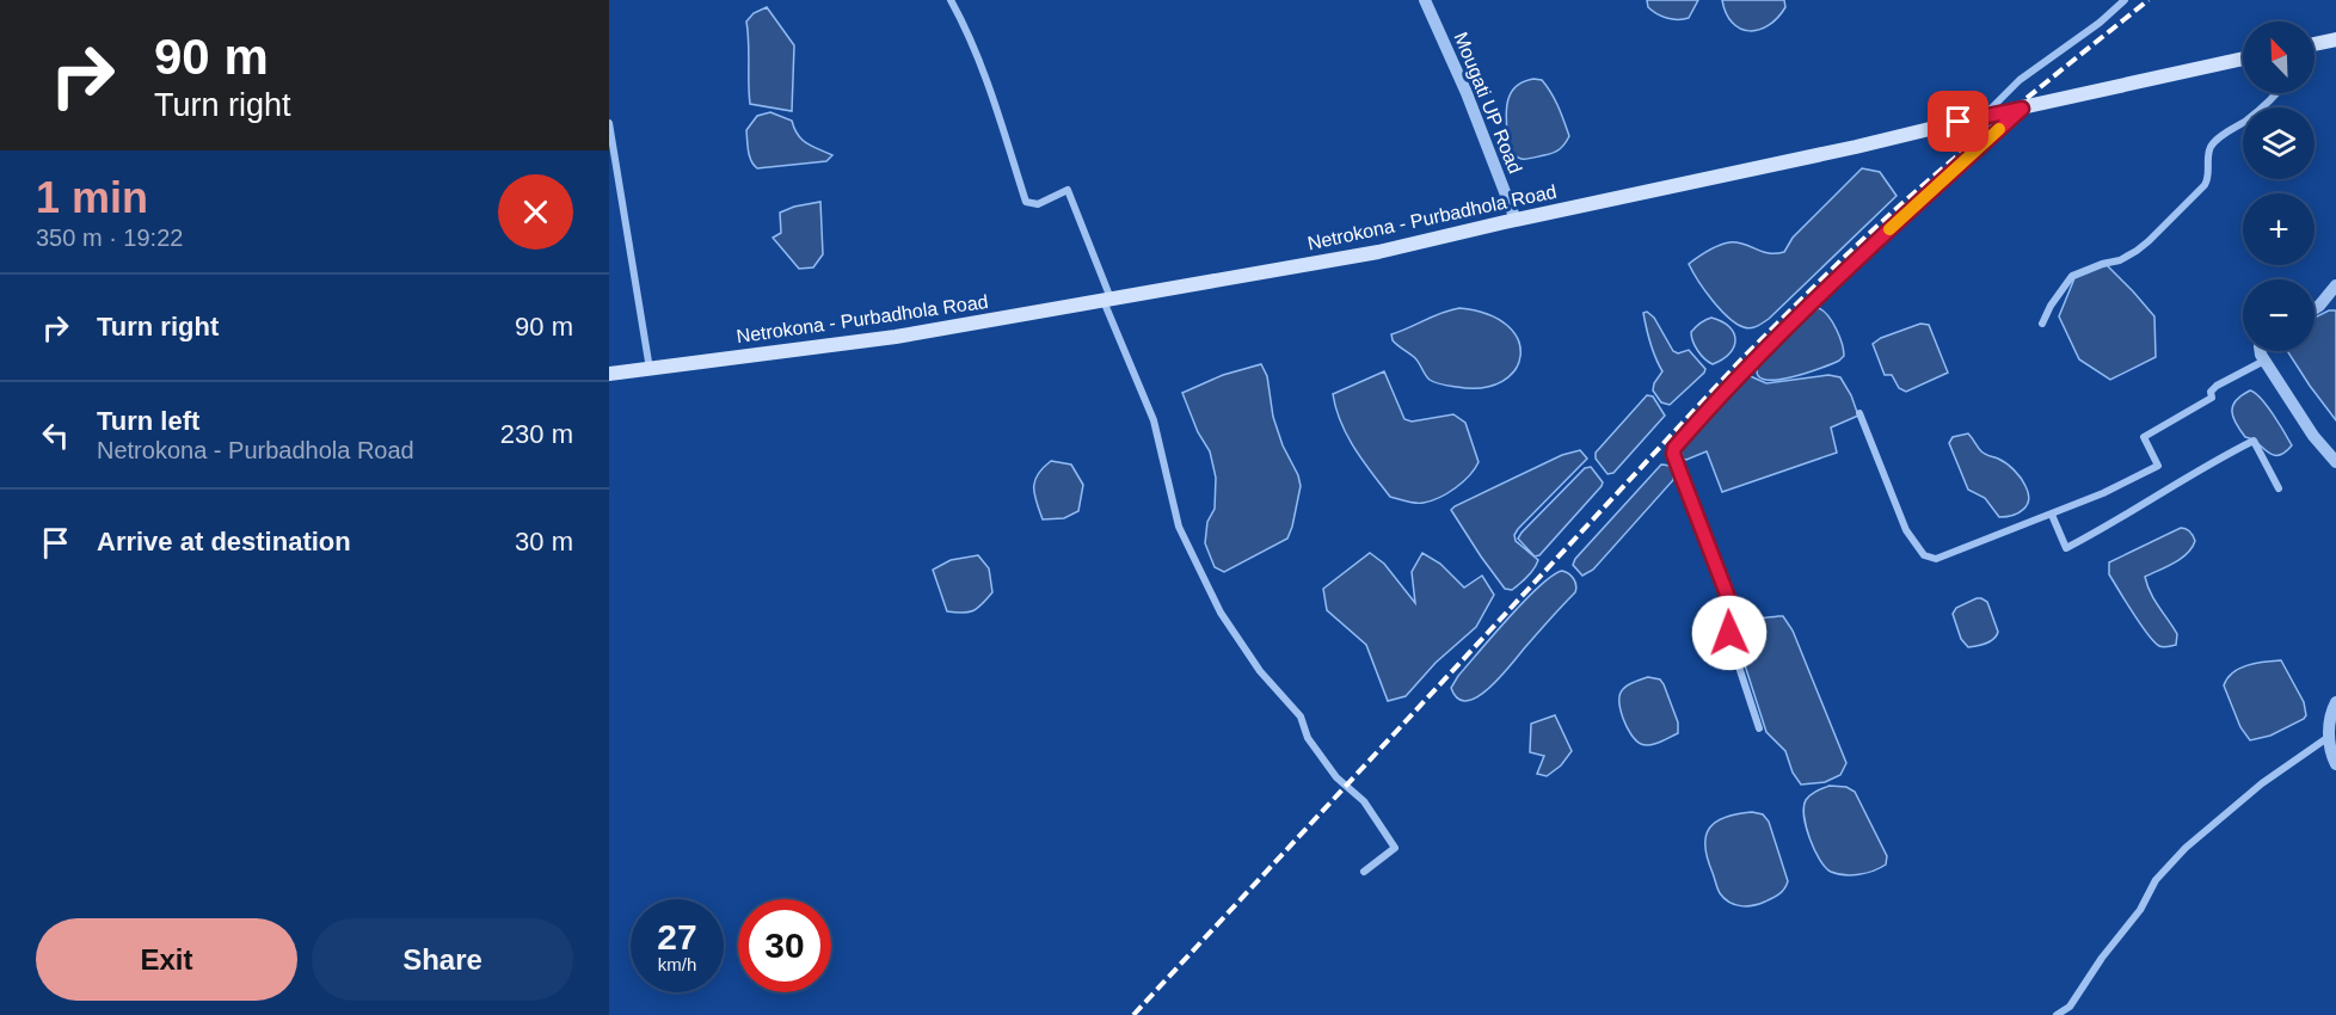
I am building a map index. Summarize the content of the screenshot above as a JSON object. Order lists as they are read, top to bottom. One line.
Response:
{"streets":{"main road":["Netrokona - Purbadhola Road"],"street":["Mougati UP Road"]},"crossings":[["Mougati UP Road","Netrokona - Purbadhola Road"]],"north":"top left","page":{"turn":["90 m","Turn right"],"map_buttons":["+","−"],"heading":["1 min","350 m · 19:22"],"list":[{"name":"Turn right","value":"90 m"},{"name":"Turn left","note":"Netrokona - Purbadhola Road","value":"230 m"},{"name":"Arrive at destination","value":"30 m"}],"speed":"27 km/h","limit":"30","buttons":["Exit","Share"]}}
